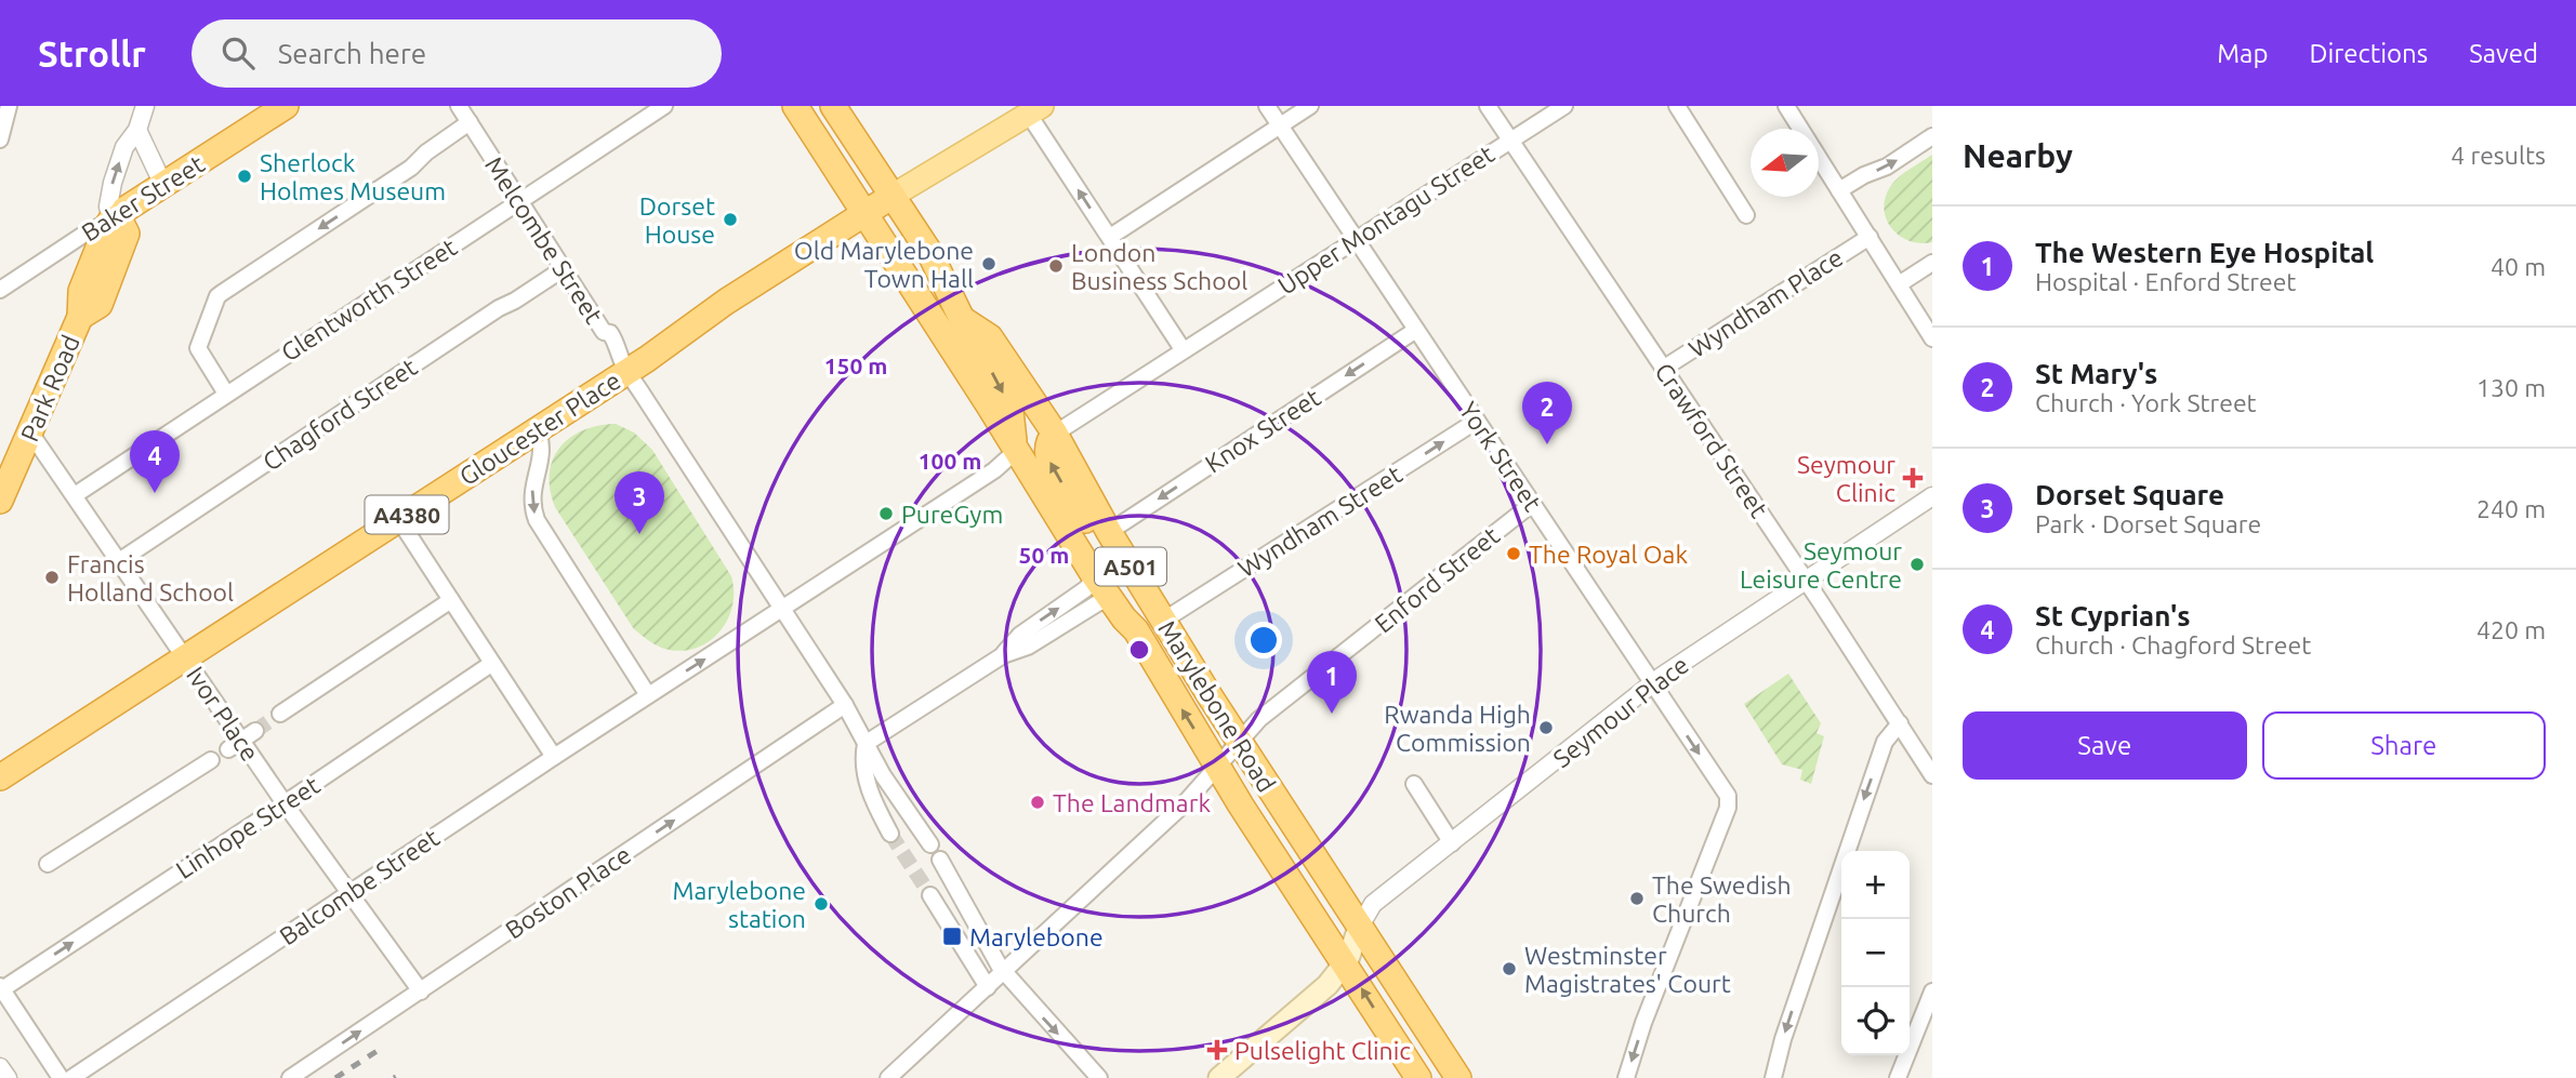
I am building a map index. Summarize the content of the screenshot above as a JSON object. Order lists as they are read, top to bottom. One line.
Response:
{"streets":{"highway":["Baker Street","Park Road","Gloucester Place","A4380","A501","Marylebone Road"],"main road":["Seymour Place"],"street":["Upper Montagu Street","Melcombe Street","Glentworth Street","Wyndham Place","Chagford Street","Knox Street","Crawford Street","York Street","Wyndham Street","Enford Street","Ivor Place","Linhope Street","Balcombe Street","Boston Place"]},"crossings":[["Baker Street","Park Road"],["Upper Montagu Street","Crawford Street"],["Upper Montagu Street","York Street"],["Upper Montagu Street","Marylebone Road"],["Melcombe Street","Glentworth Street"],["Melcombe Street","Chagford Street"],["Melcombe Street","Gloucester Place"],["Melcombe Street","Balcombe Street"],["Melcombe Street","Boston Place"],["Glentworth Street","Ivor Place"],["Wyndham Place","Crawford Street"],["Park Road","Ivor Place"],["Chagford Street","Ivor Place"],["Gloucester Place","Marylebone Road"],["Gloucester Place","Ivor Place"],["Knox Street","York Street"],["Knox Street","Marylebone Road"],["Crawford Street","Seymour Place"],["York Street","Wyndham Street"],["York Street","Enford Street"],["York Street","Seymour Place"],["Wyndham Street","Marylebone Road"],["Enford Street","Marylebone Road"],["Marylebone Road","Seymour Place"],["Ivor Place","Linhope Street"],["Ivor Place","Balcombe Street"],["Ivor Place","Boston Place"]],"one_way":["Knox Street","Wyndham Street","Boston Place"],"places":{"other":["Sherlock Holmes Museum","Dorset House","Old Marylebone Town Hall","London Business School","PureGym","The Royal Oak","Seymour Leisure Centre","Francis Holland School","Rwanda High Commission","The Landmark","The Swedish Church","Marylebone station","Westminster Magistrates' Court"],"health":["Seymour Clinic","Pulselight Clinic"],"transit":["Marylebone"]},"north":"left","page":{"header":"Strollr","search":"Search here","nav":["Map","Directions","Saved"],"heading":["Nearby","4 results"],"list":[{"mark":"1","name":"The Western Eye Hospital","note":"Hospital · Enford Street","value":"40 m"},{"mark":"2","name":"St Mary's","note":"Church · York Street","value":"130 m"},{"mark":"3","name":"Dorset Square","note":"Park · Dorset Square","value":"240 m"},{"mark":"4","name":"St Cyprian's","note":"Church · Chagford Street","value":"420 m"}],"pins":["2","4","3","1"],"buttons":["Save","Share"],"map_buttons":["+","−"]},"rings":["150 m","100 m","50 m"]}
